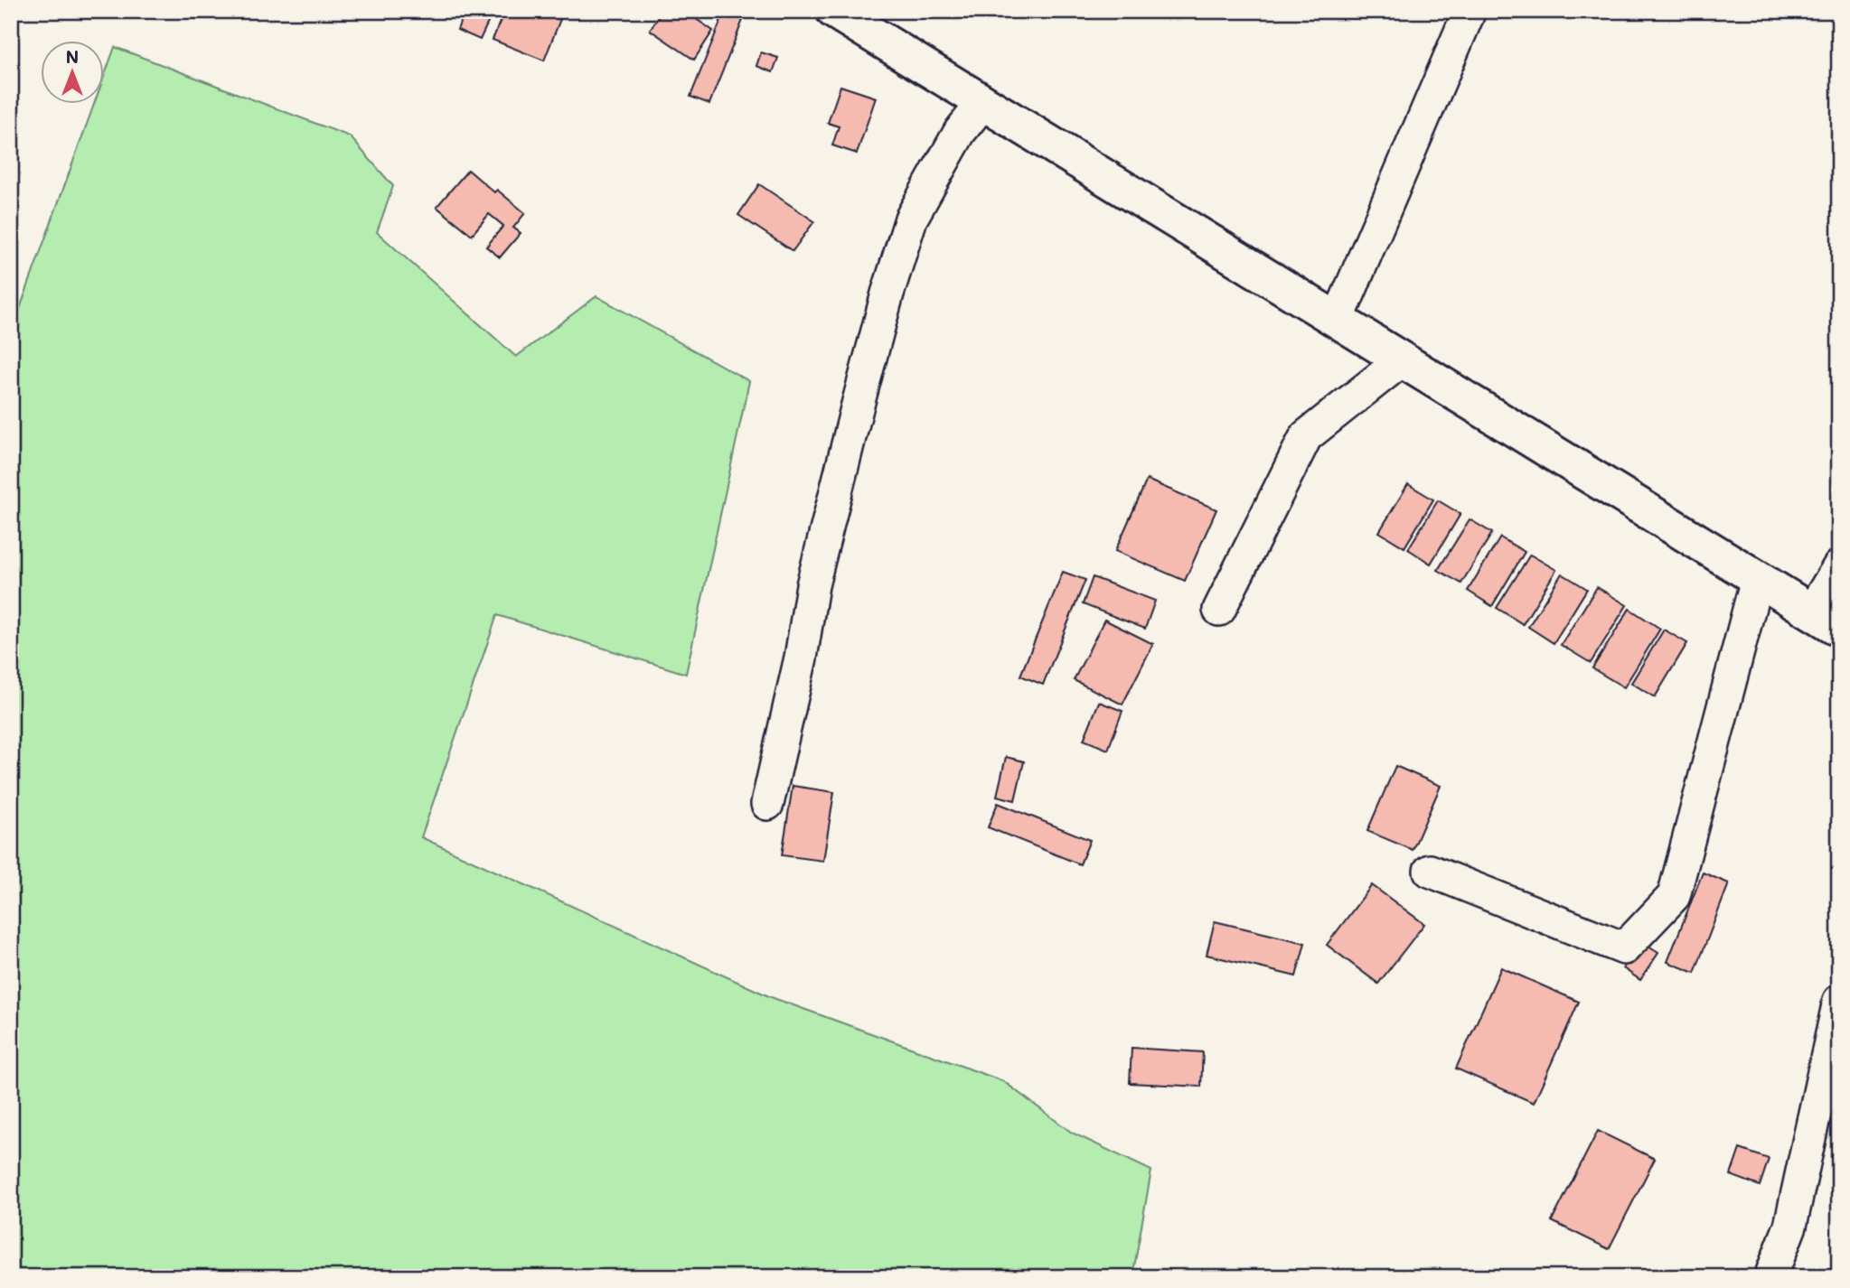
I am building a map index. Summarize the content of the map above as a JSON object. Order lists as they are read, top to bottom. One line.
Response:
{"north":"top"}
